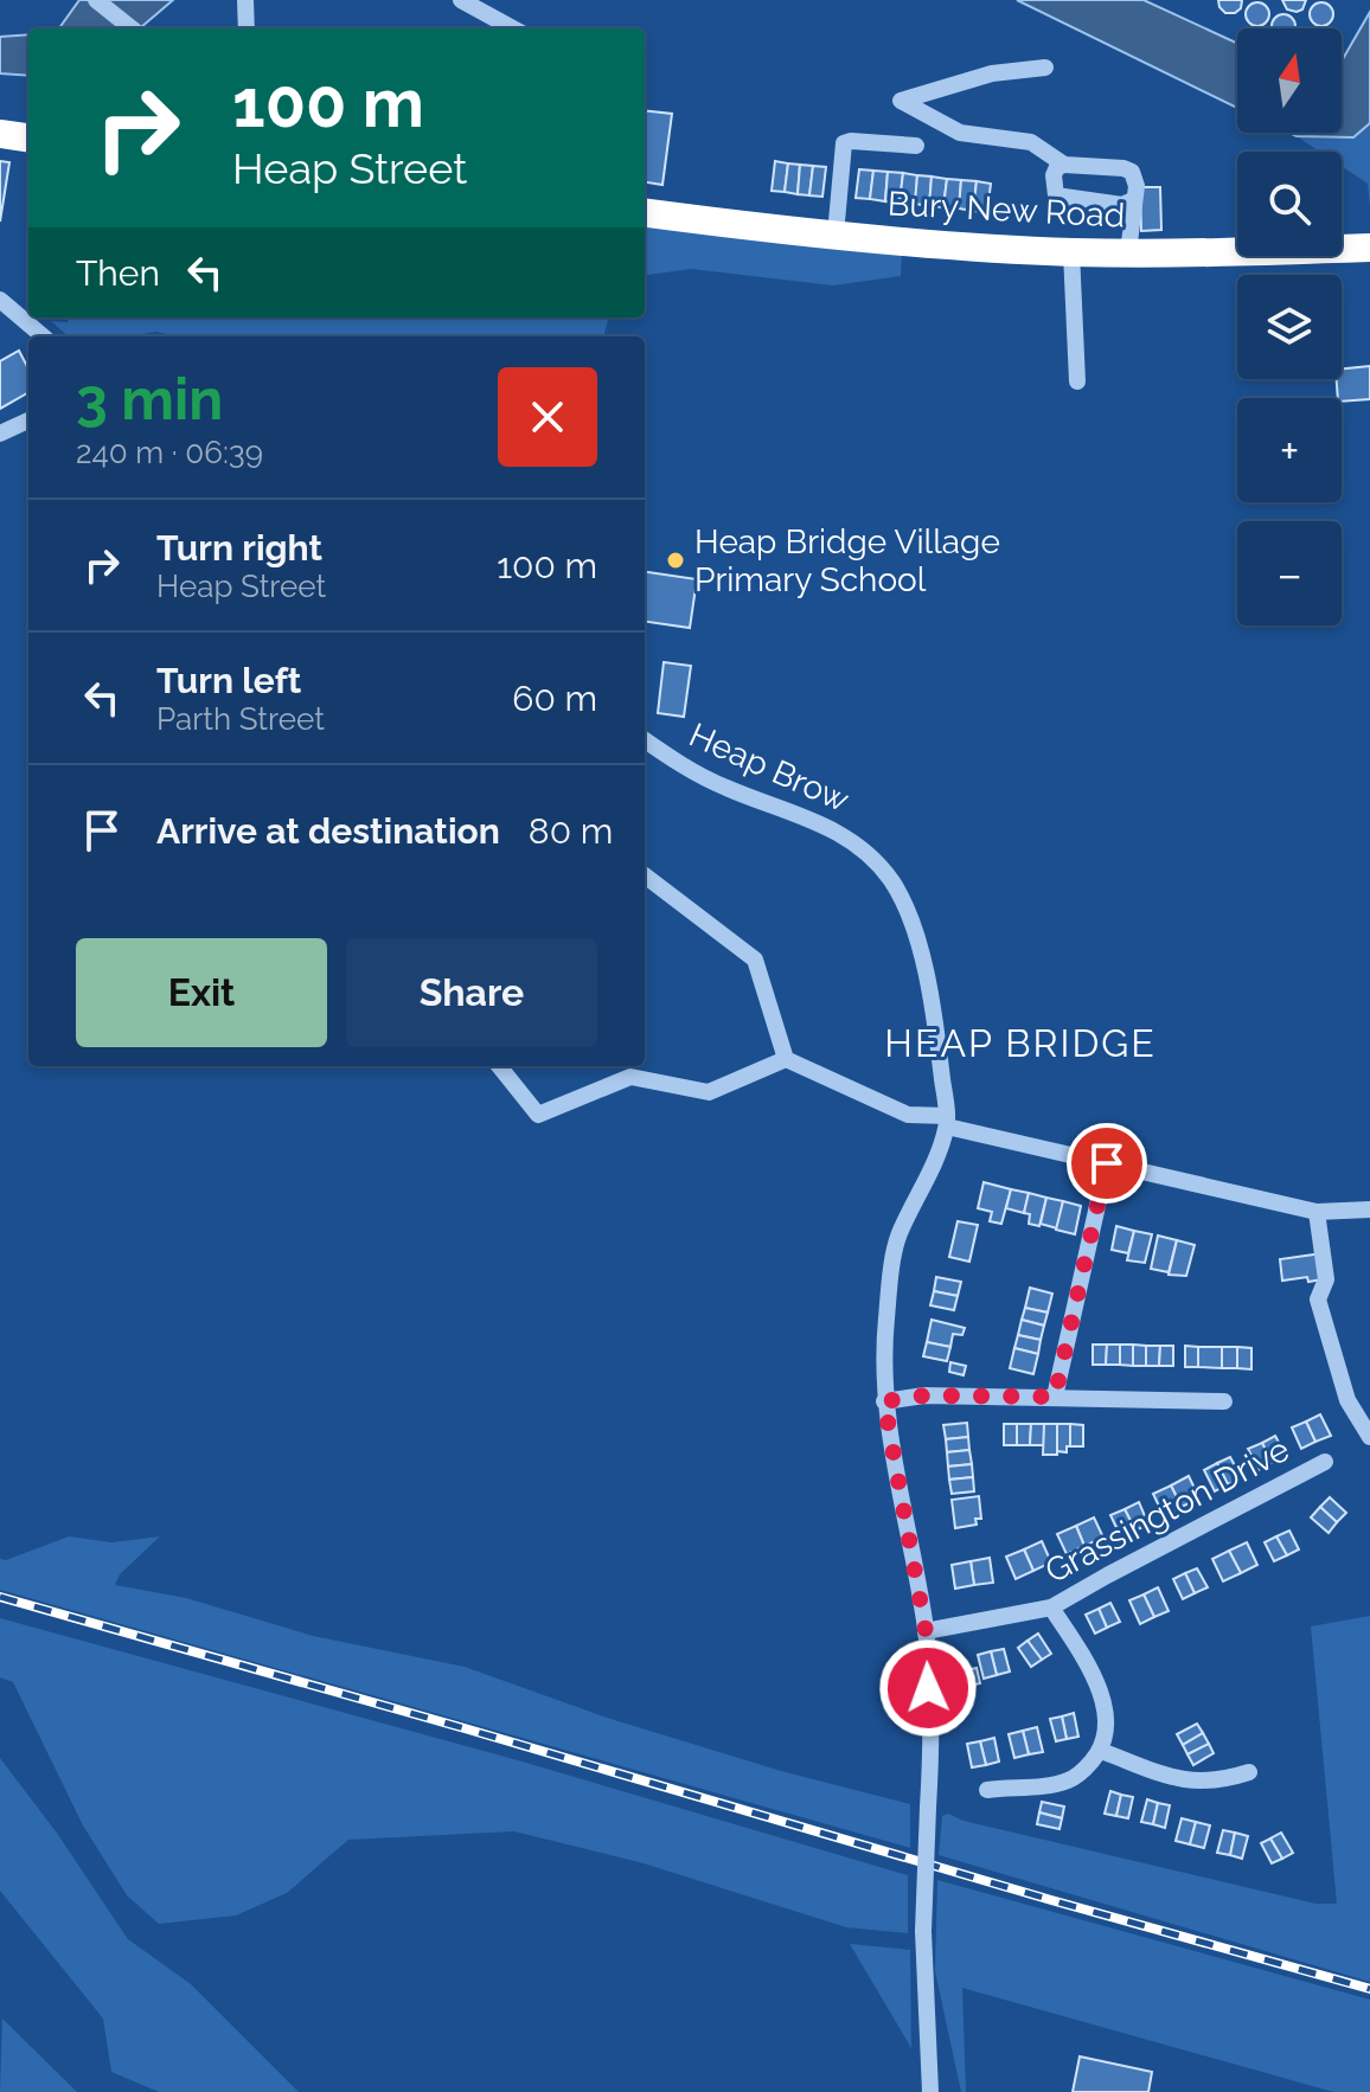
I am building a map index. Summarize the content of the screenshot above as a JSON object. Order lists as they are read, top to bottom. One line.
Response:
{"streets":{"highway":["Bury New Road"],"street":["Heap Brow","Grassington Drive"]},"districts":["HEAP BRIDGE"],"places":["Heap Bridge Village Primary School"],"north":"top","page":{"map_buttons":["+","−"],"turn":["100 m","Heap Street"],"then":"Then","heading":["3 min","240 m · 06:39"],"list":[{"name":"Turn right","note":"Heap Street","value":"100 m"},{"name":"Turn left","note":"Parth Street","value":"60 m"},{"name":"Arrive at destination","value":"80 m"}],"buttons":["Exit","Share"]}}
